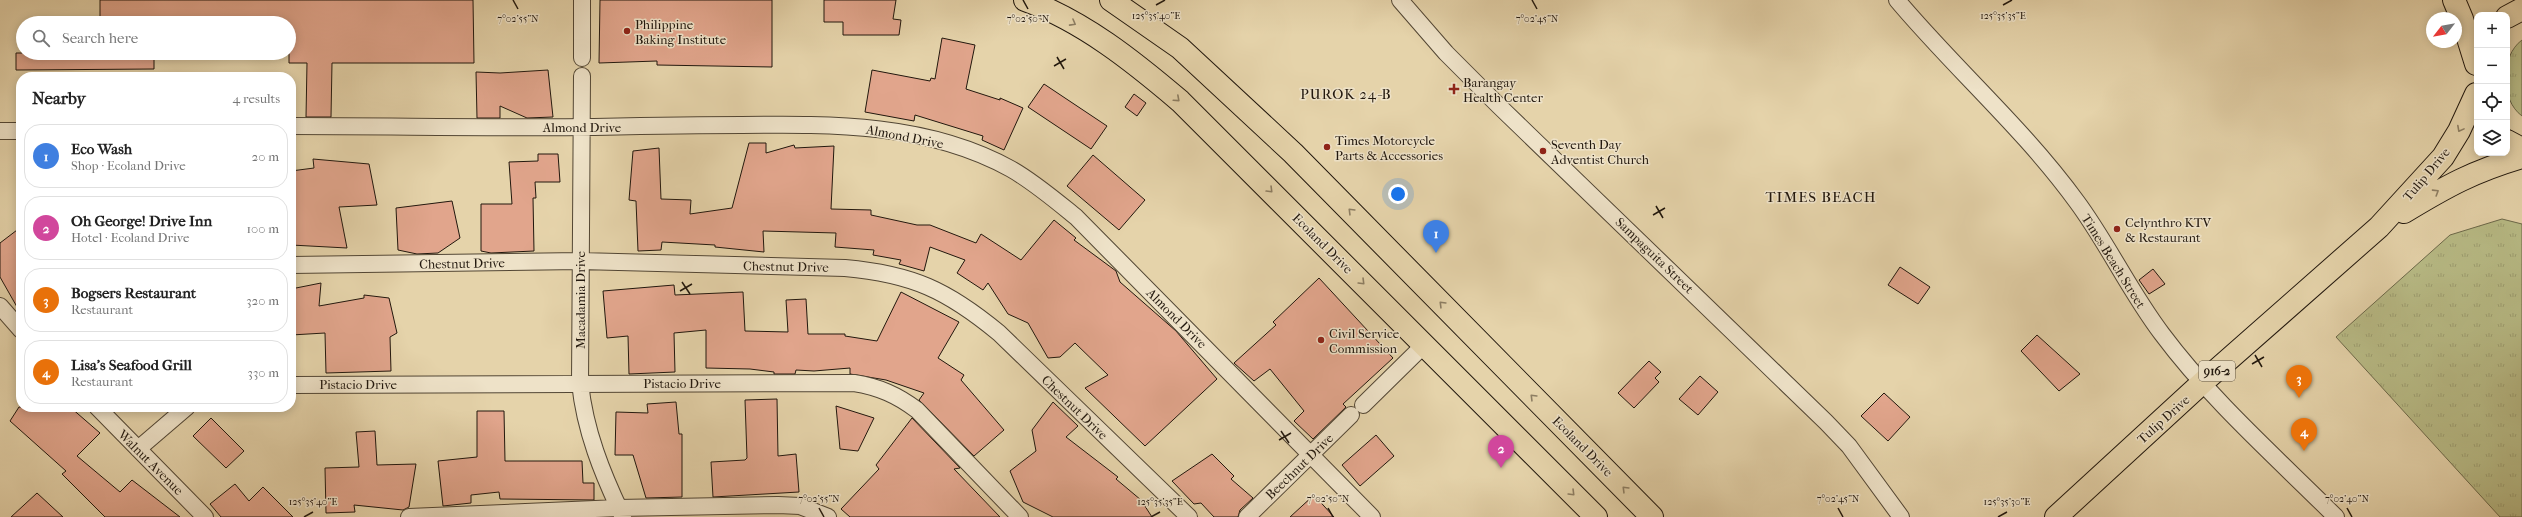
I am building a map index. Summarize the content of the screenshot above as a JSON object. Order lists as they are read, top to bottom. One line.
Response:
{"streets":{"main road":["Tulip Drive","Ecoland Drive","916-2"],"street":["Almond Drive","Sampaguita Street","Times Beach Street","Chestnut Drive","Macadamia Drive","Pistacio Drive","Walnut Avenue","Beechnut Drive"]},"crossings":[["Almond Drive","Macadamia Drive"],["Almond Drive","Beechnut Drive"],["Tulip Drive","Times Beach Street"],["Ecoland Drive","Beechnut Drive"],["Chestnut Drive","Macadamia Drive"],["Macadamia Drive","Pistacio Drive"]],"districts":["PUROK 24-B","TIMES BEACH"],"places":{"other":["Philippine Baking Institute","Times Motorcycle Parts & Accessories","Seventh Day Adventist Church","Celynthro KTV & Restaurant","Civil Service Commission"],"health":["Barangay Health Center"]},"north":"bottom left","page":{"map_buttons":["+","−"],"search":"Search here","heading":["Nearby","4 results"],"list":[{"mark":"1","name":"Eco Wash","note":"Shop · Ecoland Drive","value":"20 m"},{"mark":"2","name":"Oh George! Drive Inn","note":"Hotel · Ecoland Drive","value":"100 m"},{"mark":"3","name":"Bogsers Restaurant","note":"Restaurant","value":"320 m"},{"mark":"4","name":"Lisa's Seafood Grill","note":"Restaurant","value":"330 m"}],"pins":["1","3","4","2"]},"coordinates":["125°35'40\"E","125°35'35\"E","7°02'55\"N","7°02'50\"N","7°02'45\"N","7°02'40\"N","125°35'30\"E"]}
